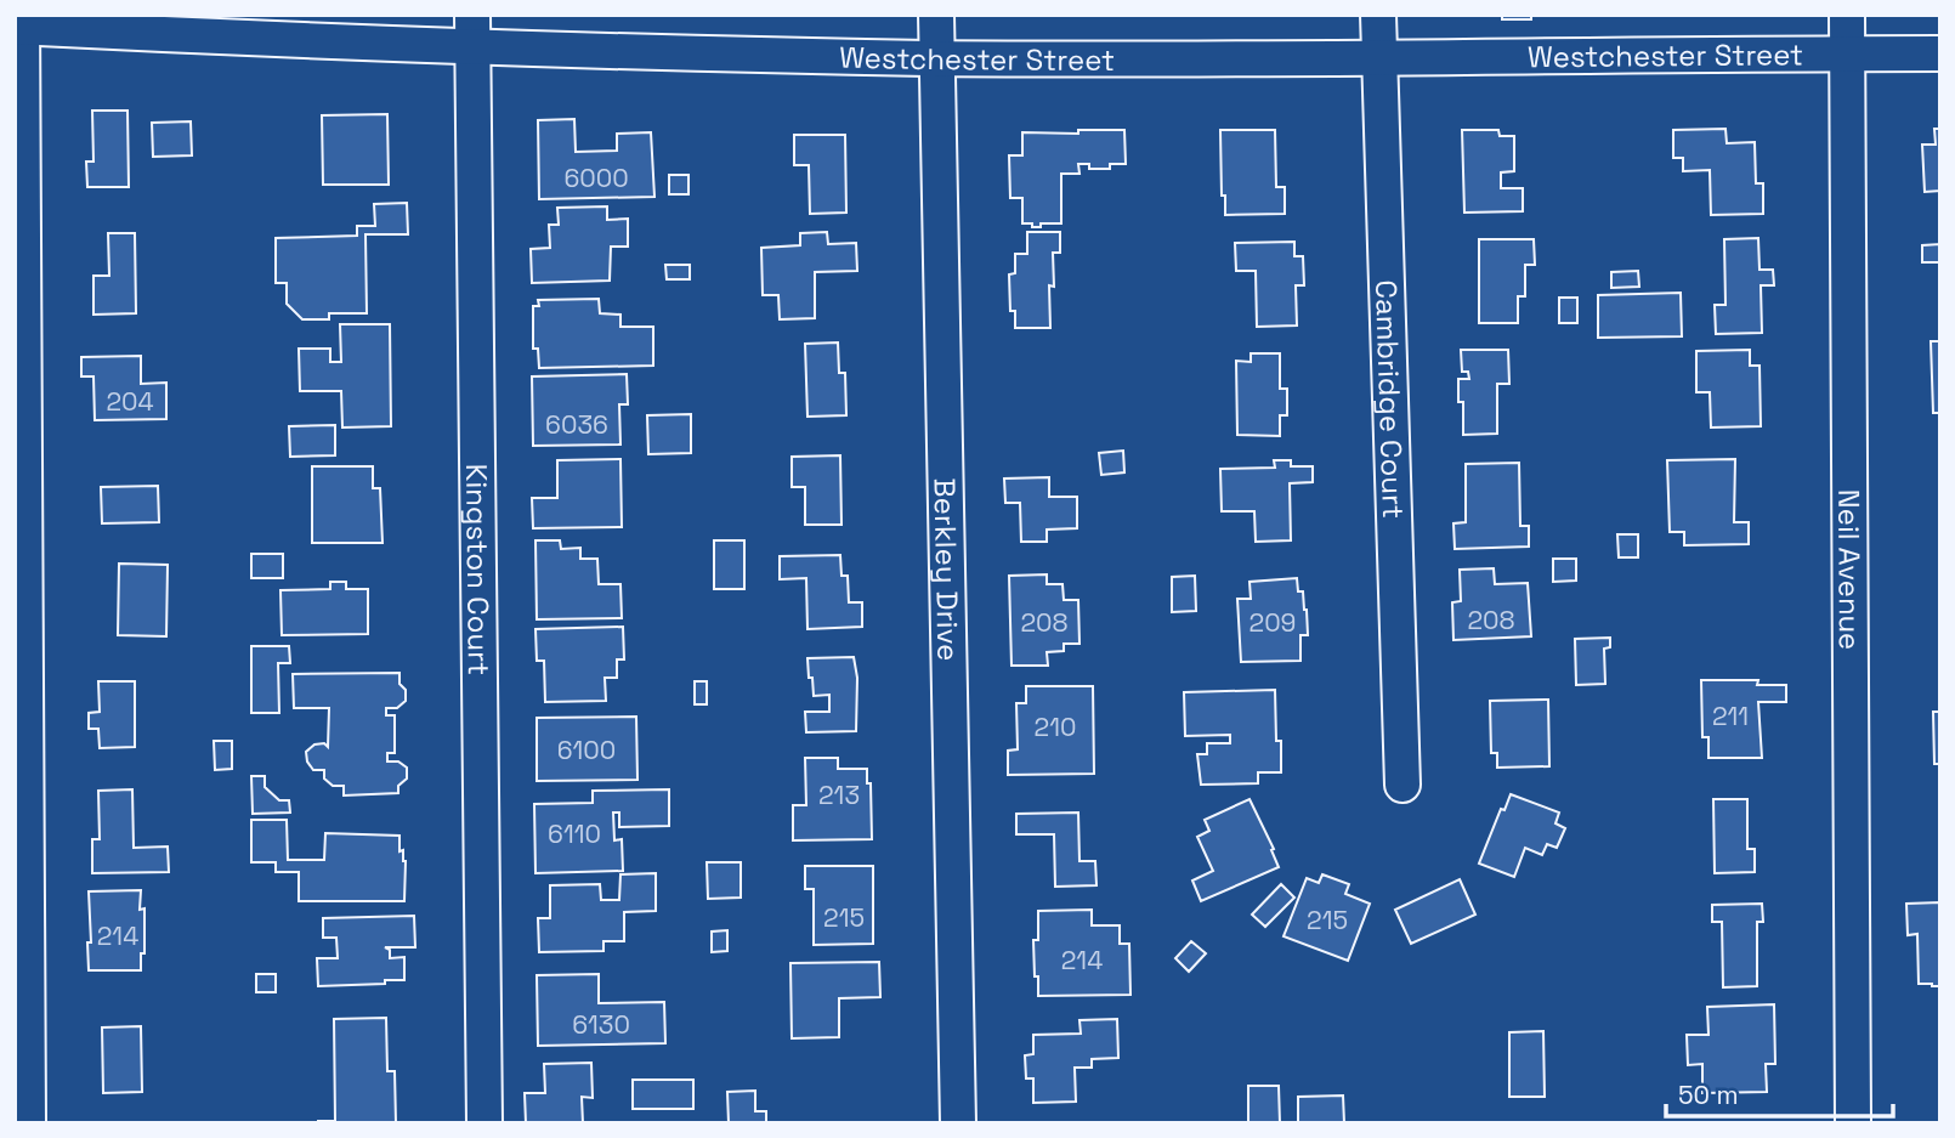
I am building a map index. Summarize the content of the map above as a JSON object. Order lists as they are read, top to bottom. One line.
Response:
{"streets":{"street":["Westchester Street","Cambridge Court","Kingston Court","Neil Avenue","Berkley Drive"]},"crossings":[["Westchester Street","Cambridge Court"],["Westchester Street","Kingston Court"],["Westchester Street","Neil Avenue"],["Westchester Street","Berkley Drive"]],"house_numbers":["6000","204","6036","208","208","209","211","210","6100","213","6110","215","215","214","214","6130"],"scale_bar":"50 m"}
